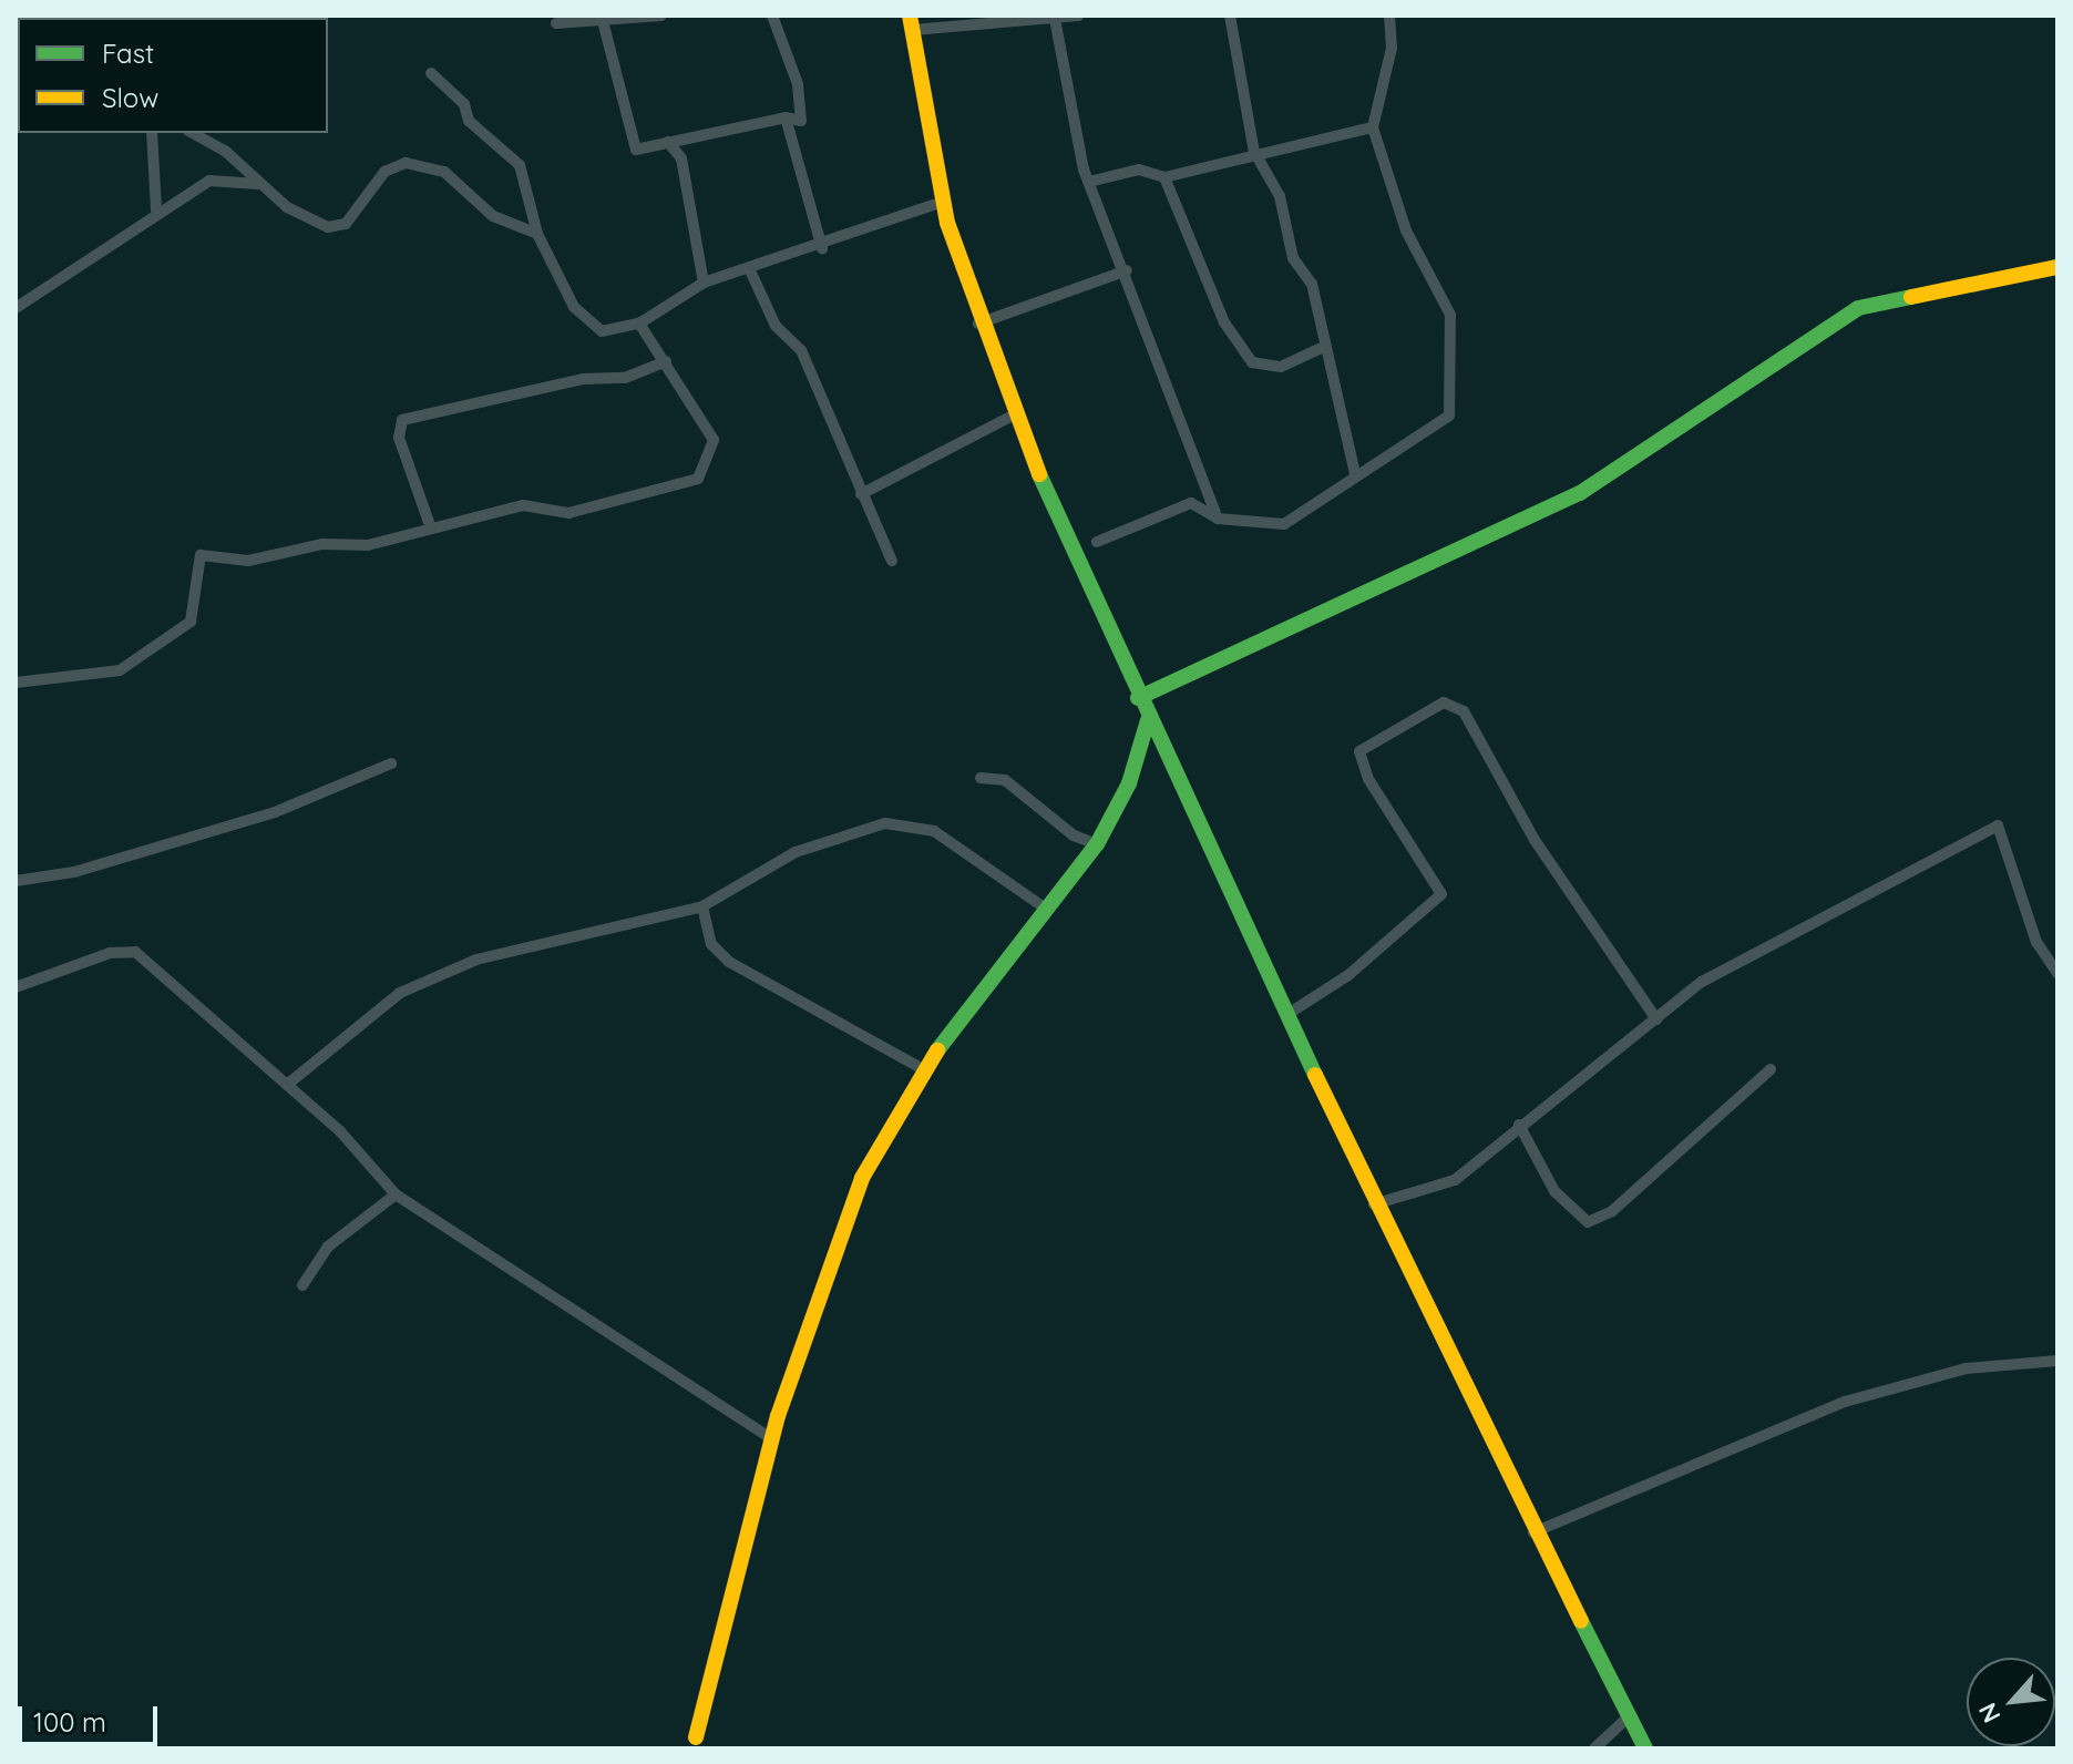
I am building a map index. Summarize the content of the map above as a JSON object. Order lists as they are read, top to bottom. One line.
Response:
{"legend":["Fast","Slow"],"scale_bar":"100 m","north":"bottom left"}
